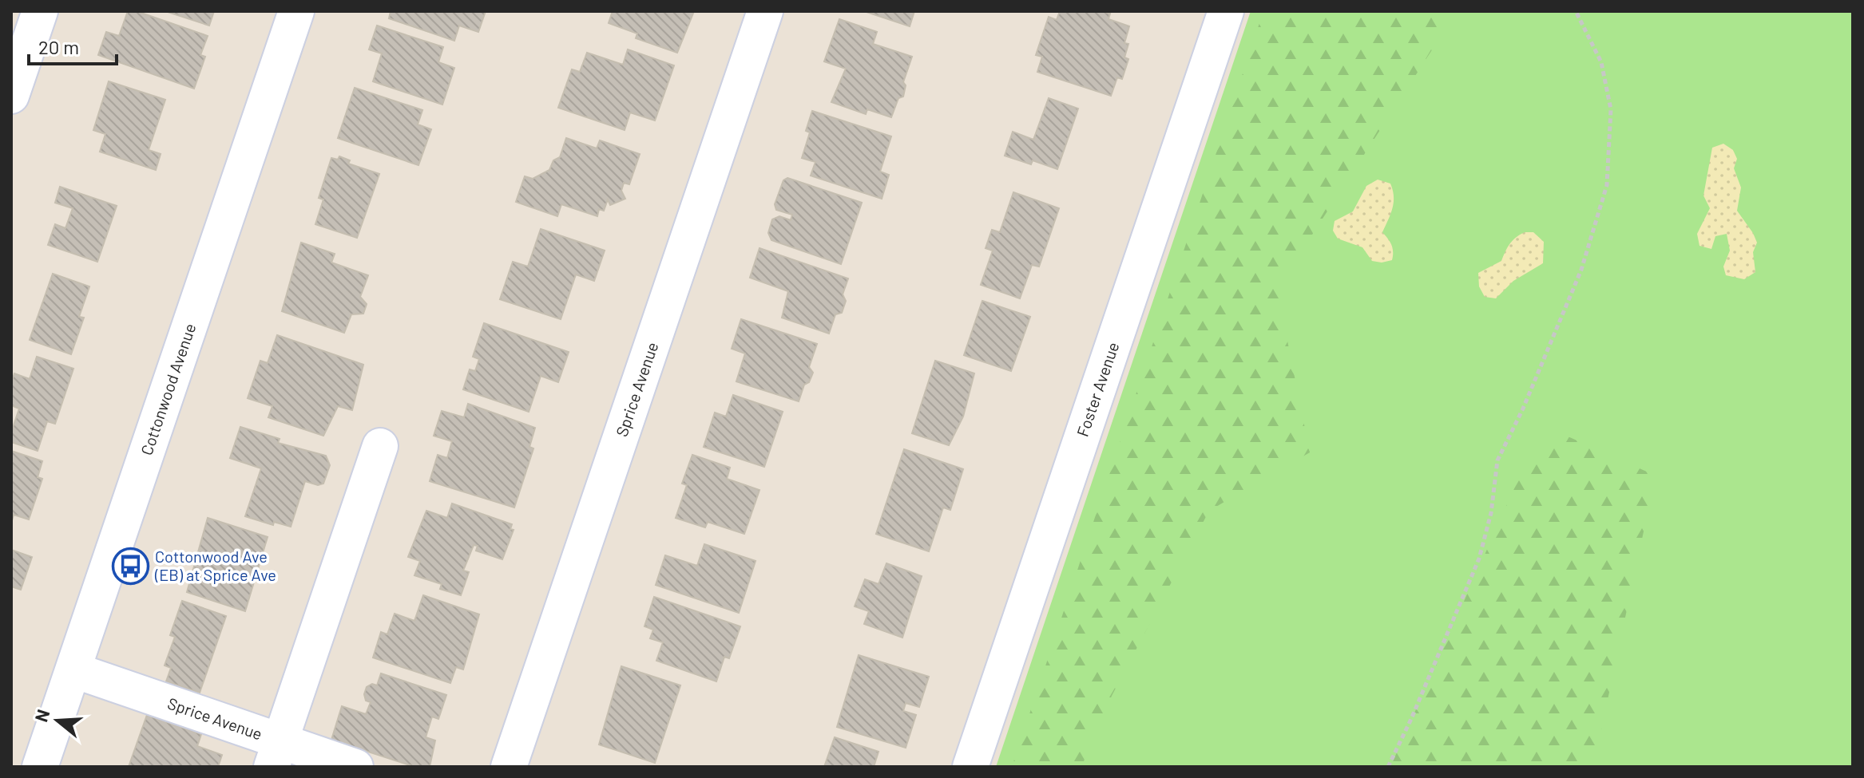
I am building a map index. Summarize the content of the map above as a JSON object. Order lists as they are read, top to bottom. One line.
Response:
{"streets":{"street":["Cottonwood Avenue","Sprice Avenue","Foster Avenue"]},"crossings":[["Cottonwood Avenue","Sprice Avenue"]],"places":{"bus stop":["Cottonwood Ave (EB) at Sprice Ave"]},"scale_bar":"20 m","north":"left"}
